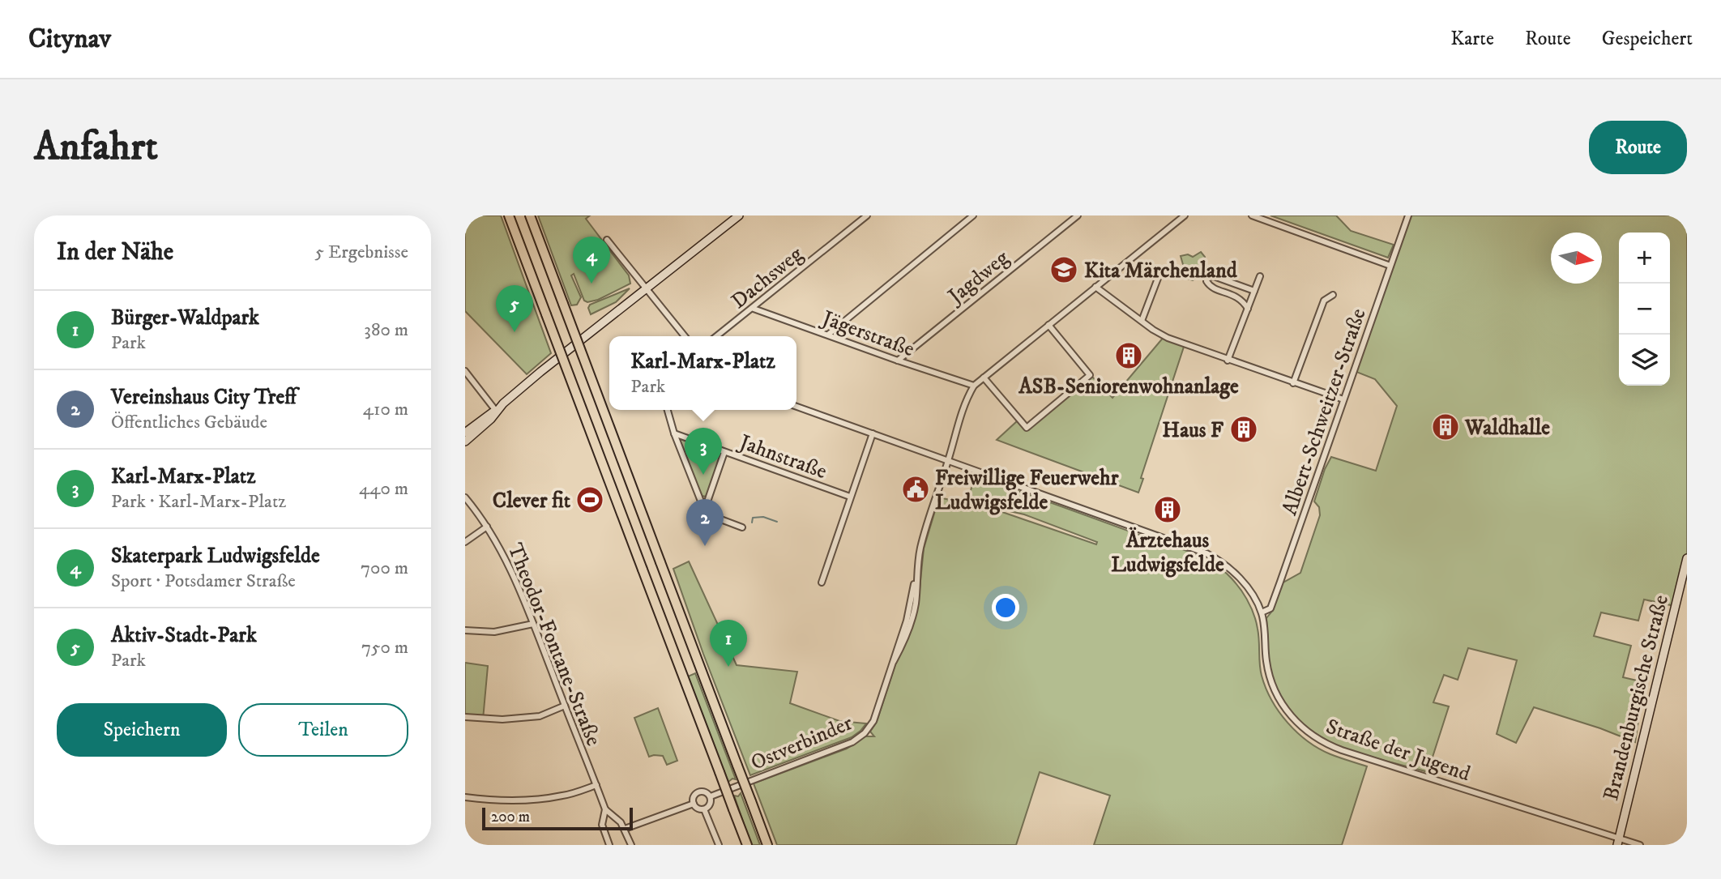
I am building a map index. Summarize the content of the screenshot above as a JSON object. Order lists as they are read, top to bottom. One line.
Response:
{"streets":{"main road":["Brandenburgische Straße"],"street":["Jagdweg","Dachsweg","Jägerstraße","Albert-Schweitzer-Straße","Jahnstraße","Theodor-Fontane-Straße","Ostverbinder","Straße der Jugend"]},"crossings":[["Jagdweg","Jägerstraße"],["Dachsweg","Jägerstraße"],["Jägerstraße","Ostverbinder"],["Albert-Schweitzer-Straße","Straße der Jugend"],["Brandenburgische Straße","Straße der Jugend"],["Ostverbinder","Straße der Jugend"]],"places":{"school or university":["Kita Märchenland"],"building":["ASB-Seniorenwohnanlage","Waldhalle","Haus F","Ärztehaus Ludwigsfelde"],"public building":["Freiwillige Feuerwehr Ludwigsfelde"],"sports":["Clever fit"]},"scale_bar":"200 m","north":"right","page":{"header":"Citynav","nav":["Karte","Route","Gespeichert"],"buttons":["Route",["Speichern","Teilen"]],"title":"Anfahrt","heading":["In der Nähe","5 Ergebnisse"],"map_buttons":["+","−"],"pins":["4","5","3","2","1"],"list":[{"mark":"1","name":"Bürger-Waldpark","note":"Park","value":"380 m"},{"mark":"2","name":"Vereinshaus City Treff","note":"Öffentliches Gebäude","value":"410 m"},{"mark":"3","name":"Karl-Marx-Platz","note":"Park · Karl-Marx-Platz","value":"440 m"},{"mark":"4","name":"Skaterpark Ludwigsfelde","note":"Sport · Potsdamer Straße","value":"700 m"},{"mark":"5","name":"Aktiv-Stadt-Park","note":"Park","value":"750 m"}],"popup":["Karl-Marx-Platz","Park"],"scale":"200 m"}}
